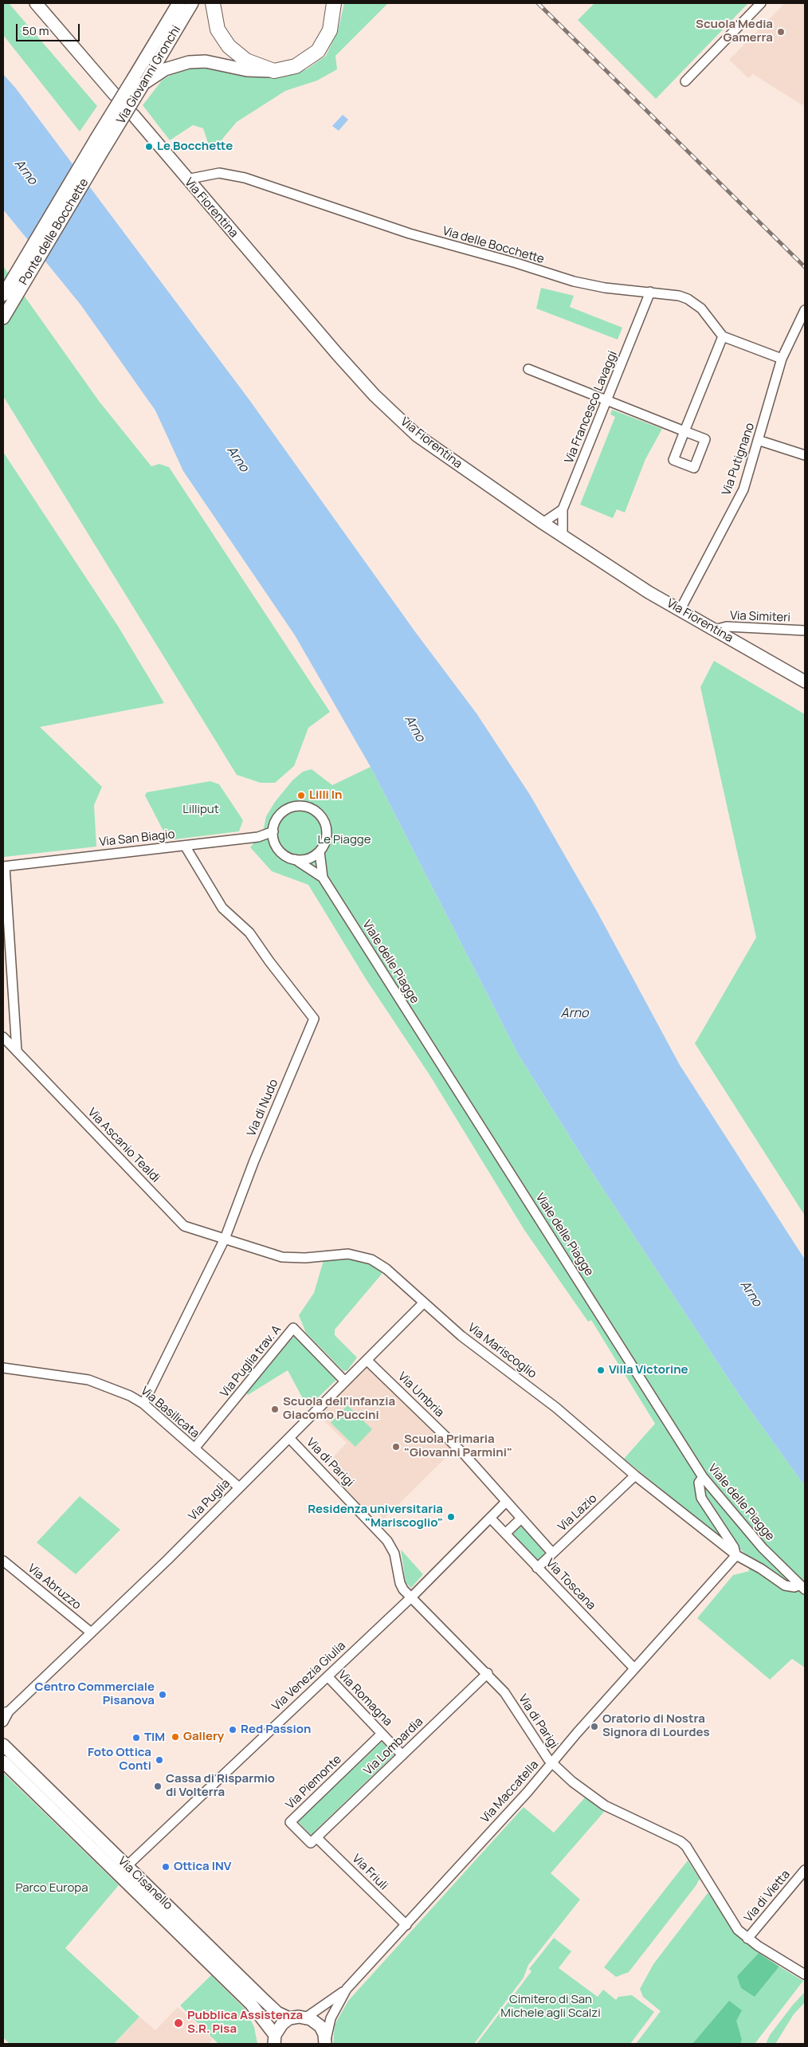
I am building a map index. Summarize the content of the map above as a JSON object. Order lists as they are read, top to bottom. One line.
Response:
{"streets":{"main road":["Via Giovanni Gronchi","Via Fiorentina","Ponte delle Bocchette","Via Cisanello"],"street":["Via delle Bocchette","Via Francesco Lavaggi","Via Putignano","Via Simiteri","Via San Biagio","Viale delle Piagge","Via di Nudo","Via Ascanio Tealdi","Via Mariscoglio","Via Puglia trav. A","Via Umbria","Via Basilicata","Via di Parigi","Via Puglia","Via Lazio","Via Toscana","Via Abruzzo","Via Venezia Giulia","Via Romagna","Via Lombardia","Via Piemonte","Via Maccatella","Via Friuli","Via di Vietta"]},"crossings":[["Via Giovanni Gronchi","Ponte delle Bocchette"],["Via Fiorentina","Via delle Bocchette"],["Via Fiorentina","Via Putignano"],["Via Fiorentina","Via Simiteri"],["Via delle Bocchette","Via Francesco Lavaggi"],["Via San Biagio","Viale delle Piagge"],["Via San Biagio","Via di Nudo"],["Via di Nudo","Via Ascanio Tealdi"],["Via di Nudo","Via Mariscoglio"],["Via di Nudo","Via Basilicata"],["Via Ascanio Tealdi","Via Mariscoglio"],["Via Mariscoglio","Via Puglia"],["Via Mariscoglio","Via Lazio"],["Via Mariscoglio","Via Maccatella"],["Via Puglia trav. A","Via Basilicata"],["Via Puglia trav. A","Via Puglia"],["Via Umbria","Via Puglia"],["Via Umbria","Via Lazio"],["Via Umbria","Via Venezia Giulia"],["Via Basilicata","Via Puglia"],["Via di Parigi","Via Puglia"],["Via di Parigi","Via Venezia Giulia"],["Via di Parigi","Via Lombardia"],["Via di Parigi","Via Maccatella"],["Via di Parigi","Via di Vietta"],["Via Puglia","Via Abruzzo"],["Via Lazio","Via Toscana"],["Via Toscana","Via Venezia Giulia"],["Via Toscana","Via Maccatella"],["Via Venezia Giulia","Via Romagna"],["Via Venezia Giulia","Via Cisanello"],["Via Romagna","Via Lombardia"],["Via Romagna","Via Piemonte"],["Via Lombardia","Via Piemonte"],["Via Lombardia","Via Friuli"],["Via Piemonte","Via Friuli"],["Via Maccatella","Via Friuli"]],"water":["Arno"],"parks":["Lilliput","Le Piagge","Parco Europa","Cimitero di San Michele agli Scalzi"],"places":["Scuola Media Gamerra","Le Bocchette","Lilli In","Villa Victorine","Scuola dell'infanzia Giacomo Puccini","Scuola Primaria \"Giovanni Parmini\"","Residenza universitaria \"Mariscoglio\"","Centro Commerciale Pisanova","Oratorio di Nostra Signora di Lourdes","Red Passion","Gallery","TIM","Foto Ottica Conti","Cassa di Risparmio di Volterra","Ottica INV","Pubblica Assistenza S.R. Pisa"],"scale_bar":"50 m"}
